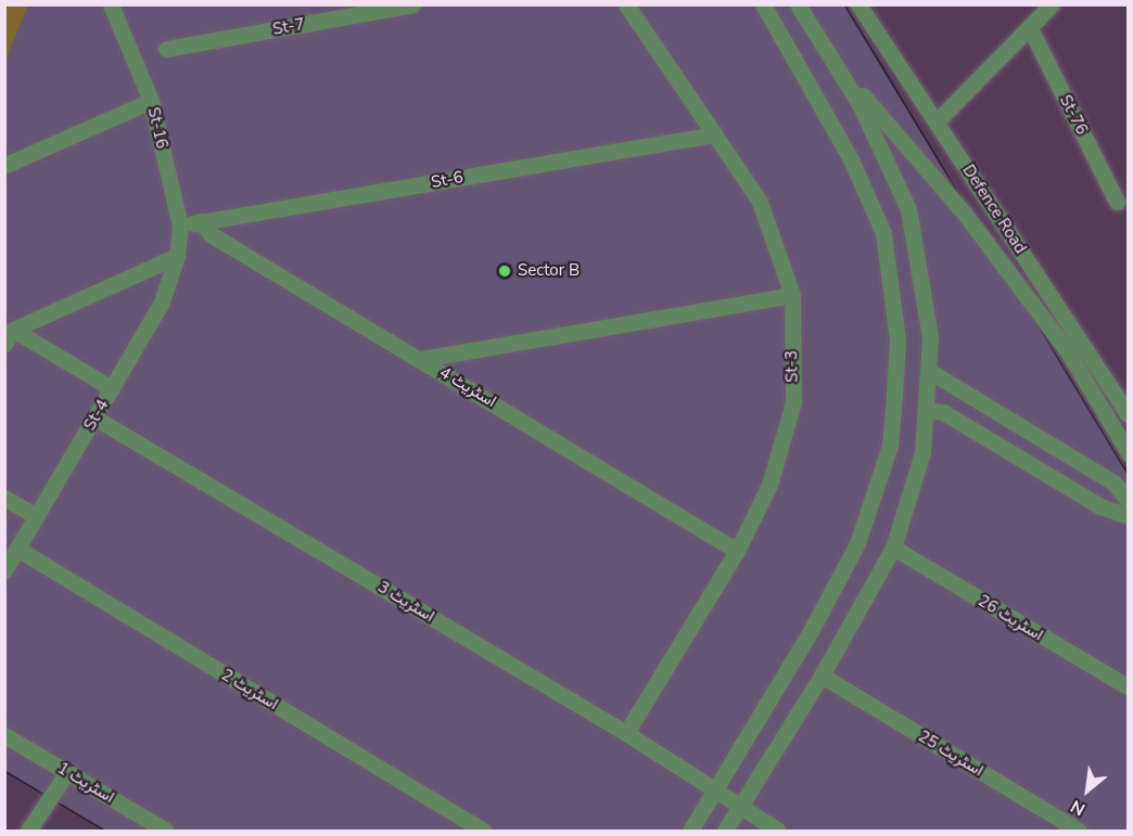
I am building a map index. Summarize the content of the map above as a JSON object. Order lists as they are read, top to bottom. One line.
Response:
{"streets":{"street":["St-7","St-76","St-16","St-6","Defence Road","St-3","اسٹریٹ 4","St-4","اسٹریٹ 3","اسٹریٹ 26","اسٹریٹ 2","اسٹریٹ 25","اسٹریٹ 1"]},"crossings":[["St-16","St-6"],["St-16","St-4"],["St-6","St-3"],["St-6","اسٹریٹ 4"],["St-3","اسٹریٹ 4"],["St-3","اسٹریٹ 3"],["St-4","اسٹریٹ 3"],["St-4","اسٹریٹ 2"]],"places":["Sector B"],"north":"bottom left"}
